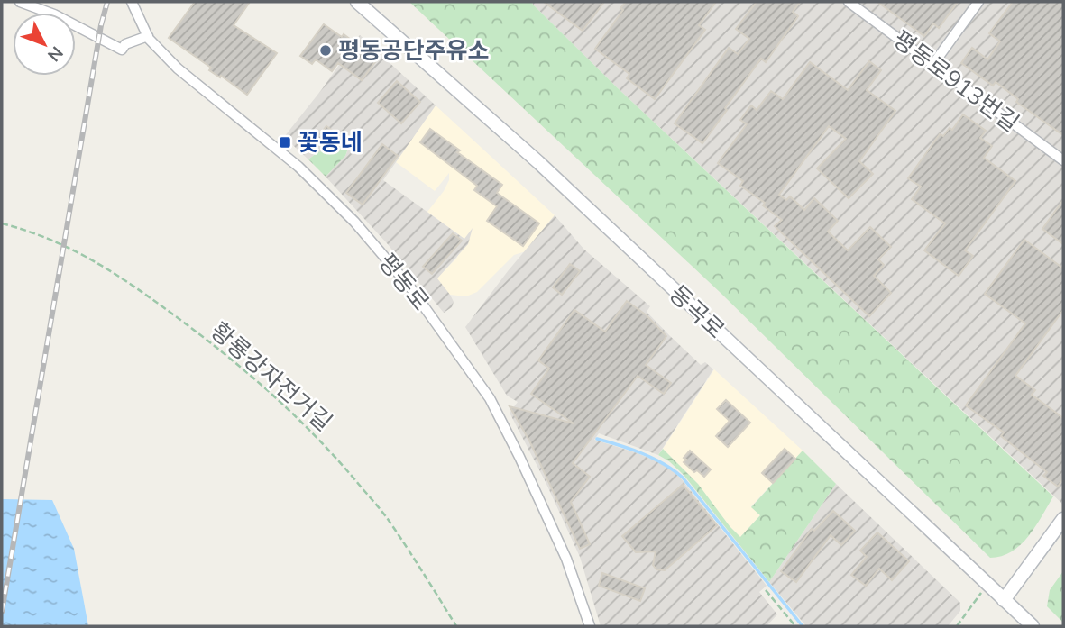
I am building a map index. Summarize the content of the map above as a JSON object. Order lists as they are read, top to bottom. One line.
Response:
{"streets":{"main road":["동곡로"],"street":["평동로913번길","평동로"],"path":["황룡강자전거길"]},"places":{"other":["평동공단주유소"],"transit":["꽃동네"]},"north":"bottom right"}
